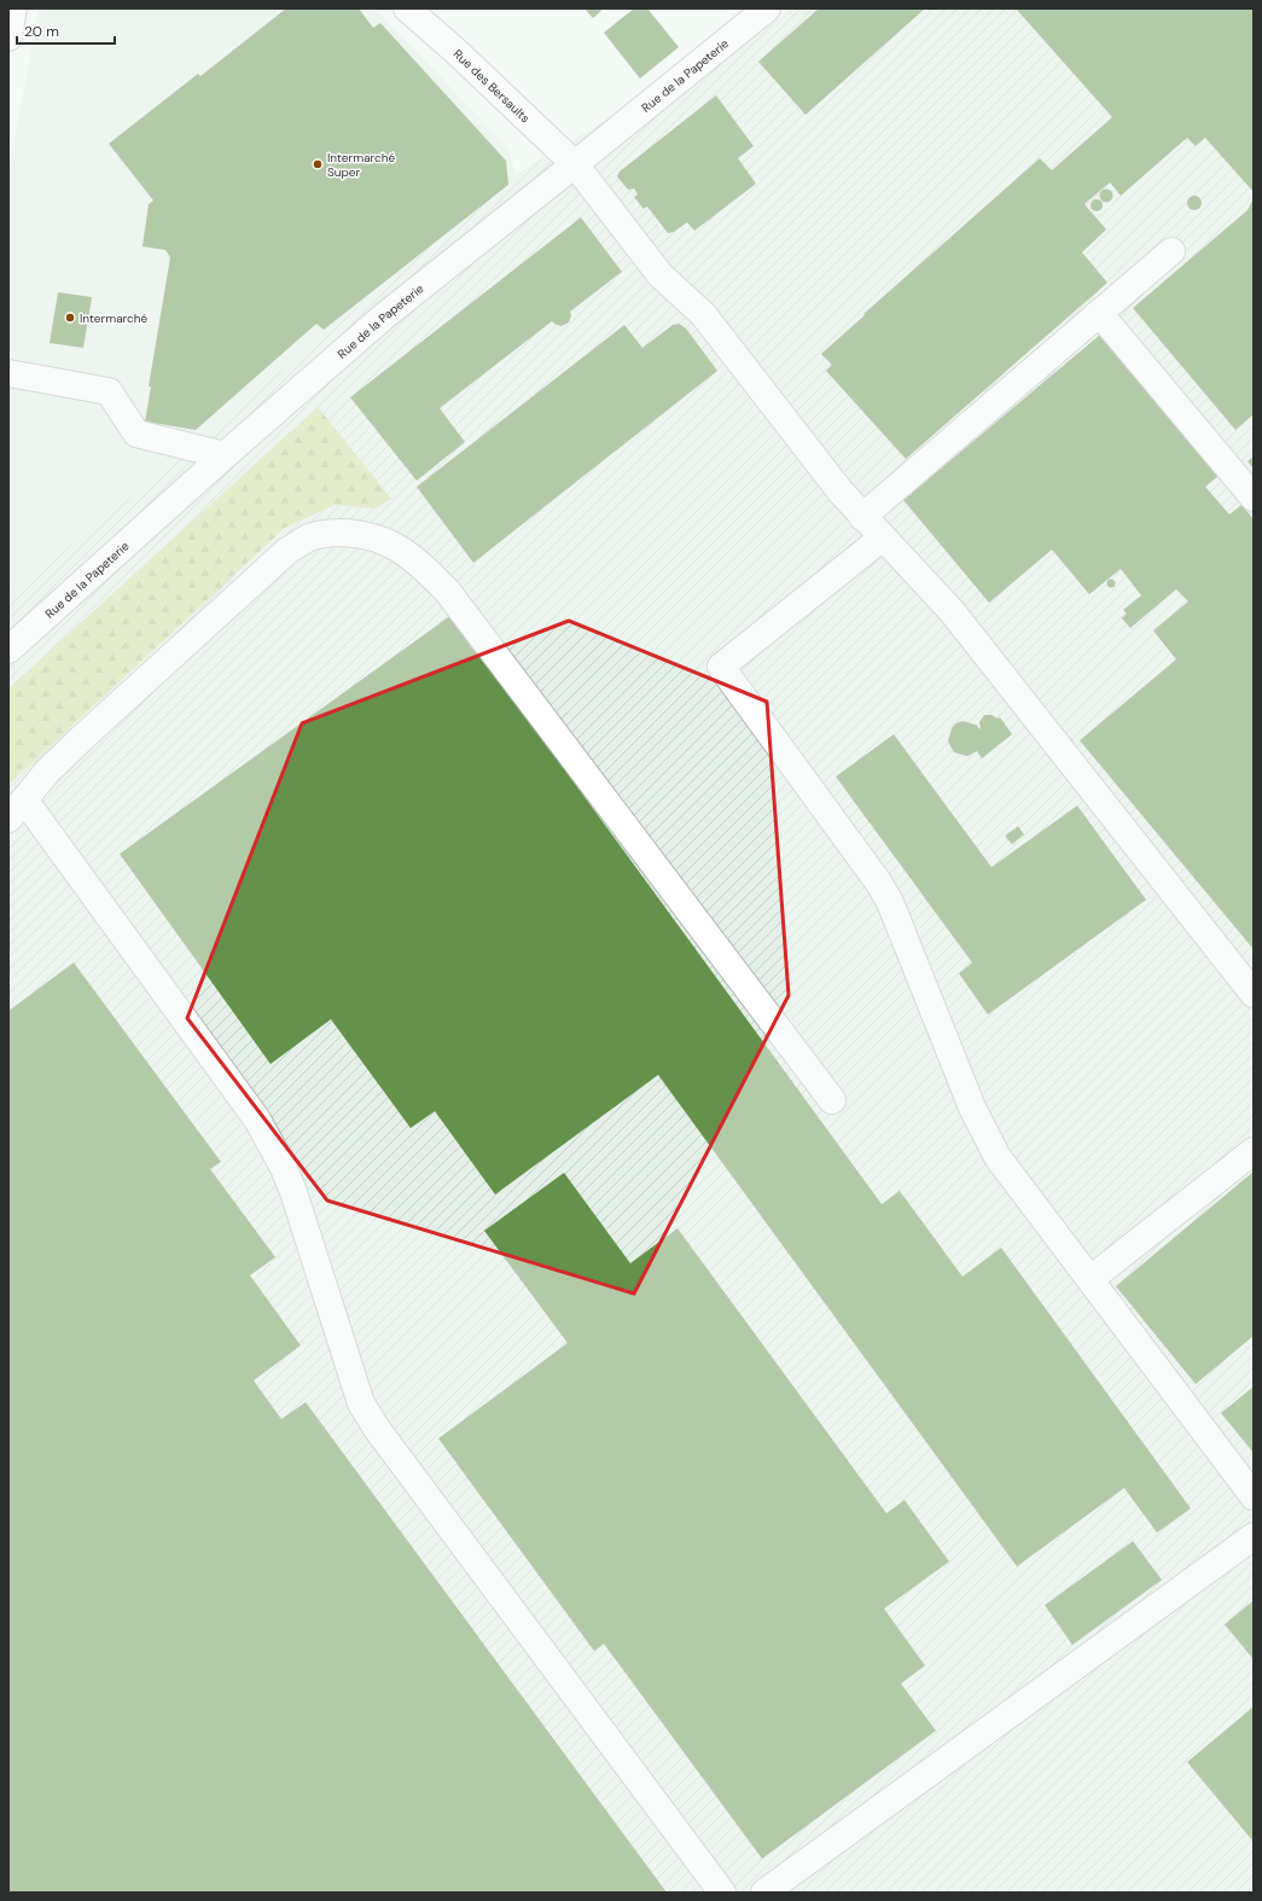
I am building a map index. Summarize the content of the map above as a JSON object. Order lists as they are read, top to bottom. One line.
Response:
{"streets":{"street":["Rue de la Papeterie","Rue des Bersaults"]},"crossings":[["Rue de la Papeterie","Rue des Bersaults"]],"places":["Intermarché Super","Intermarché"],"scale_bar":"20 m"}
